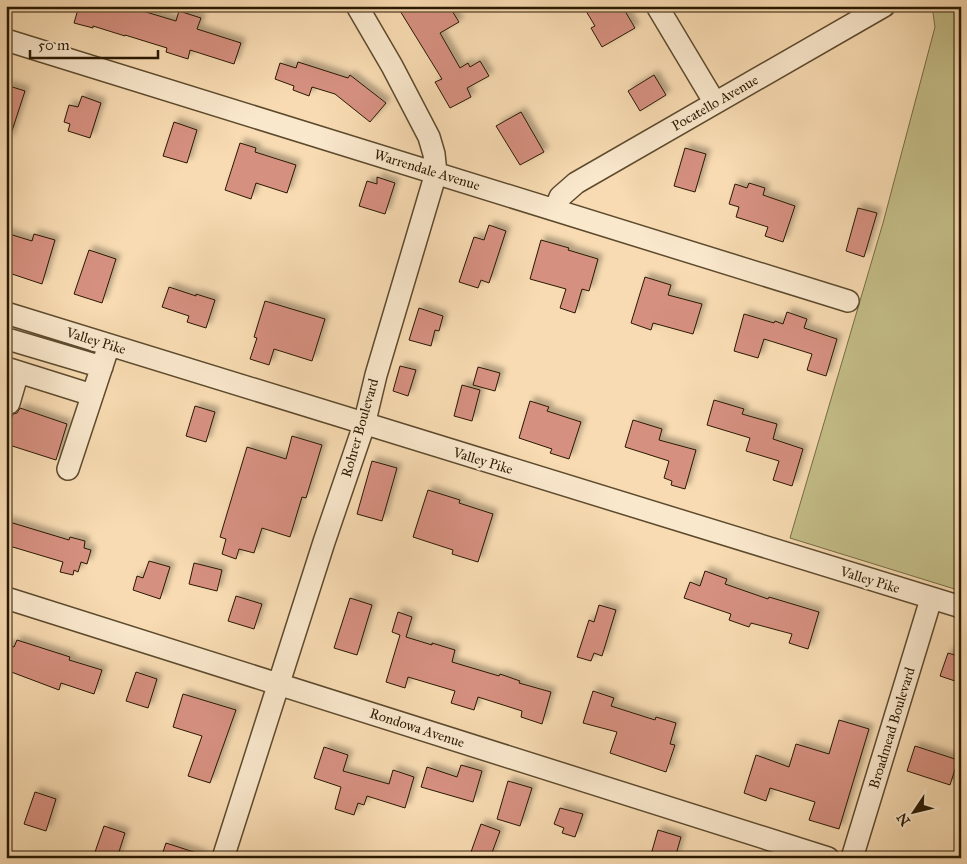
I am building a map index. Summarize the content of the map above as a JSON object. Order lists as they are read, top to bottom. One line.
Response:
{"streets":{"street":["Pocatello Avenue","Warrendale Avenue","Valley Pike","Rohrer Boulevard","Rondowa Avenue","Broadmead Boulevard"]},"crossings":[["Pocatello Avenue","Warrendale Avenue"],["Warrendale Avenue","Rohrer Boulevard"],["Valley Pike","Rohrer Boulevard"],["Valley Pike","Broadmead Boulevard"],["Rohrer Boulevard","Rondowa Avenue"]],"scale_bar":"50 m","north":"bottom left"}
